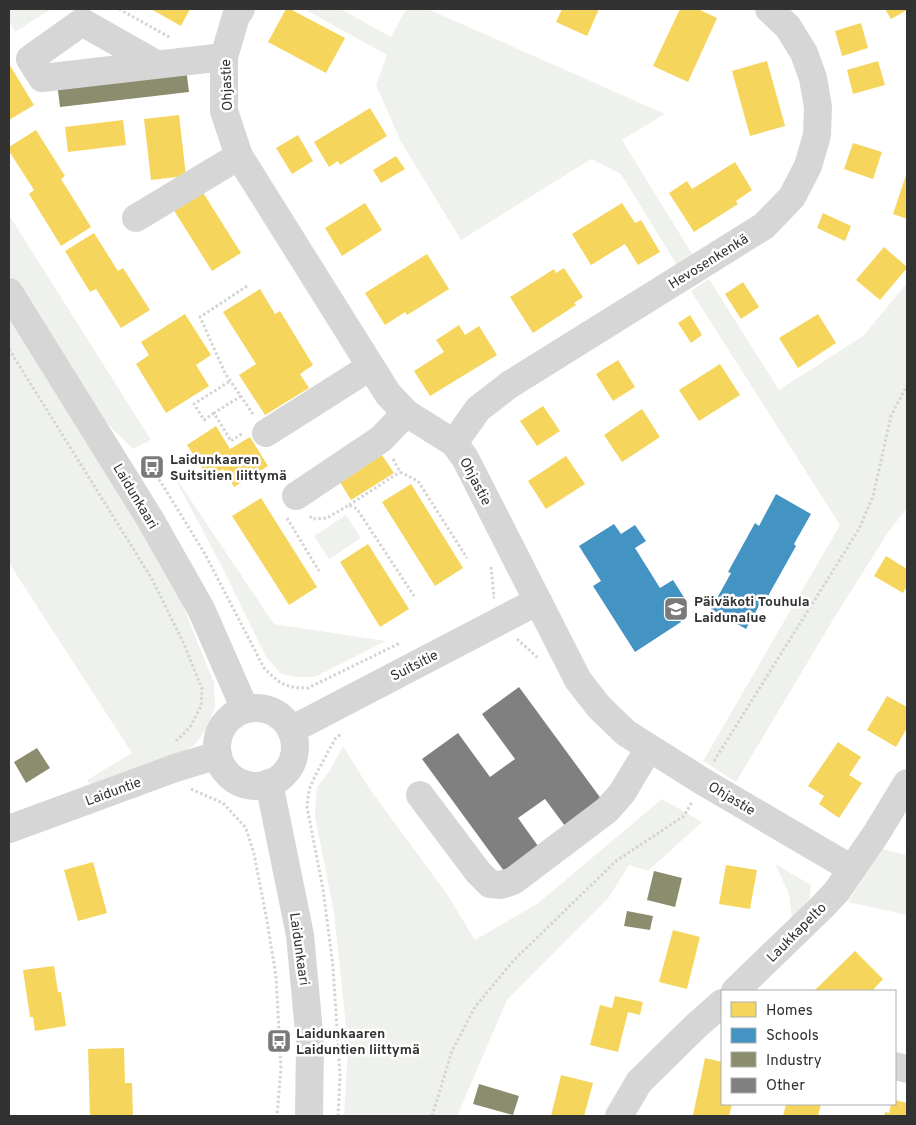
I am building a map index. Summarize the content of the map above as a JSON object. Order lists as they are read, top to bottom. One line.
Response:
{"streets":{"street":["Ohjastie","Hevosenkenkä","Laidunkaari","Suitsitie","Laiduntie","Laukkapelto"]},"crossings":[["Ohjastie","Hevosenkenkä"],["Ohjastie","Suitsitie"],["Ohjastie","Laukkapelto"],["Laidunkaari","Suitsitie"],["Laidunkaari","Laiduntie"],["Suitsitie","Laiduntie"]],"places":{"bus stop":["Laidunkaaren Suitsitien liittymä","Laidunkaaren Laiduntien liittymä"],"school or university":["Päiväkoti Touhula Laidunalue"]},"legend":["Homes","Schools","Industry","Other"]}
